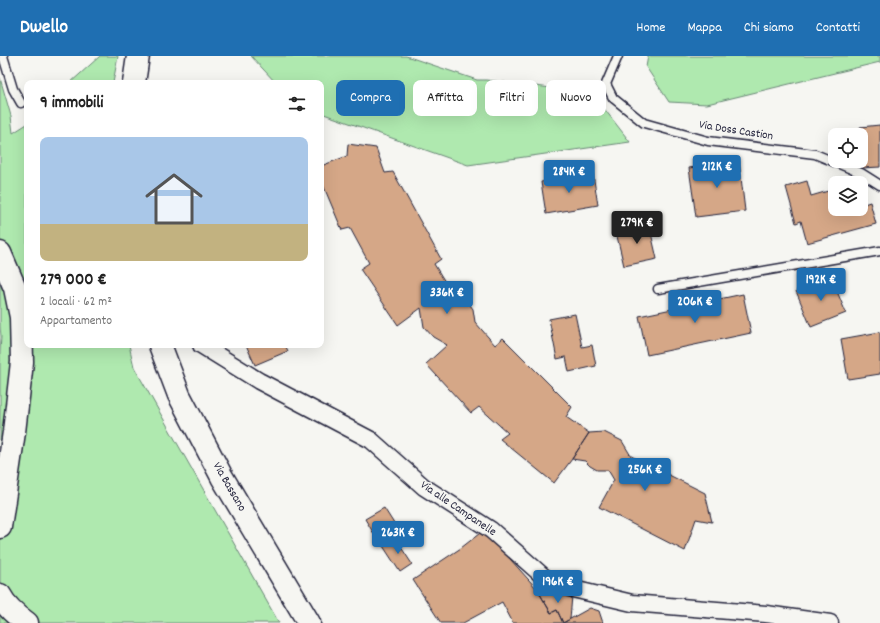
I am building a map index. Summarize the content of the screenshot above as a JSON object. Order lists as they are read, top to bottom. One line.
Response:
{"streets":{"main road":["Via Bassano"],"street":["Via alle Campanelle"],"lane":["Via Doss Castion"]},"page":{"header":"Dwello","nav":["Home","Mappa","Chi siamo","Contatti"],"chip":["Compra","Affitta","Filtri","Nuovo"],"heading":"9 immobili","list":[{"name":"279 000 €","note":"2 locali · 62 m² · Appartamento"}],"price":["212K €","284K €","279K €","192K €","336K €","206K €","256K €","263K €","196K €"]}}
